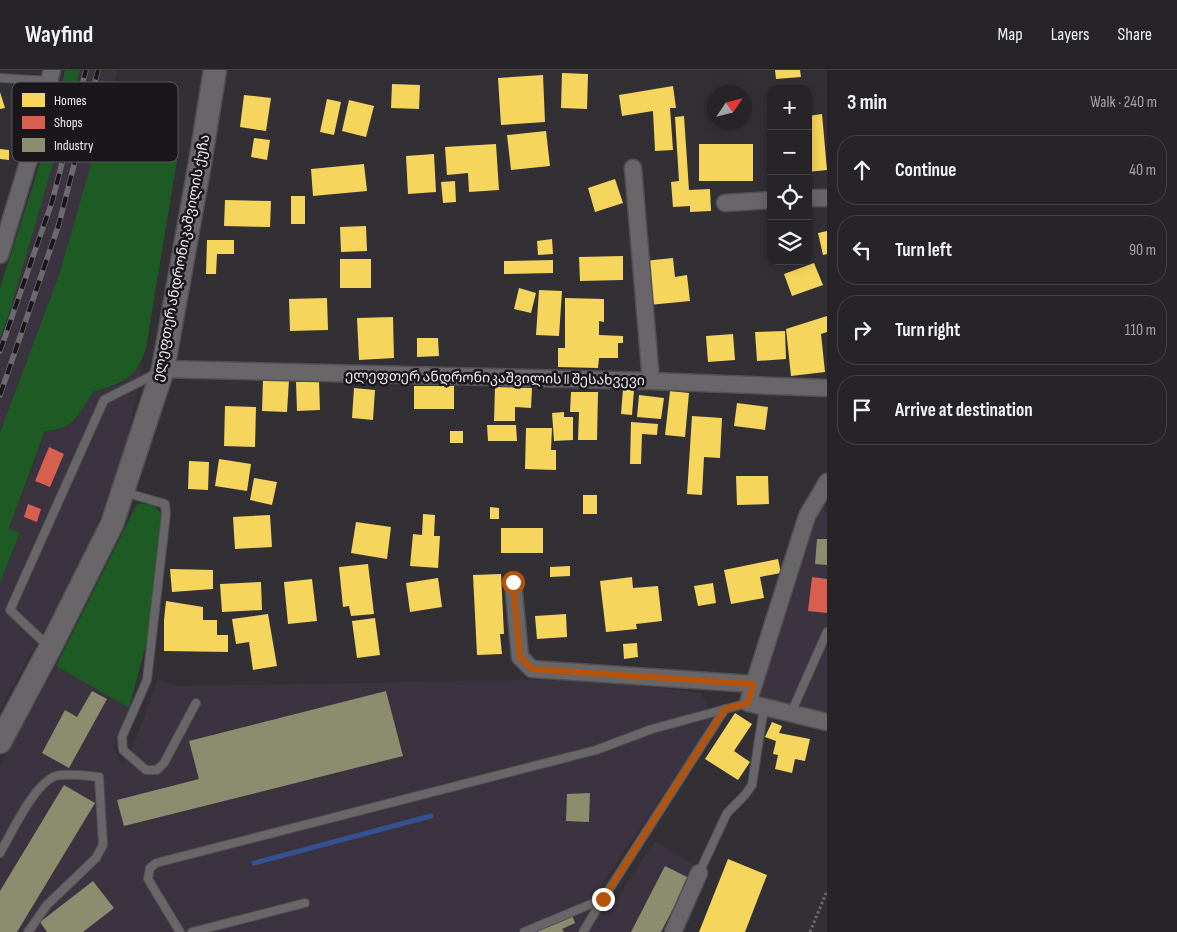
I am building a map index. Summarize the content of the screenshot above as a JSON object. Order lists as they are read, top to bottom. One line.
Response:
{"streets":{"main road":["ელეფთერ ანდრონიკაშვილის ქუჩა"],"street":["ელეფთერ ანდრონიკაშვილის II შესახვევი"]},"crossings":[["ელეფთერ ანდრონიკაშვილის ქუჩა","ელეფთერ ანდრონიკაშვილის II შესახვევი"]],"legend":["Homes","Shops","Industry"],"north":"top right","page":{"header":"Wayfind","nav":["Map","Layers","Share"],"heading":["3 min","Walk · 240 m"],"map_buttons":["+","−"],"list":[["Continue","40 m"],["Turn left","90 m"],["Turn right","110 m"],"Arrive at destination"]}}
